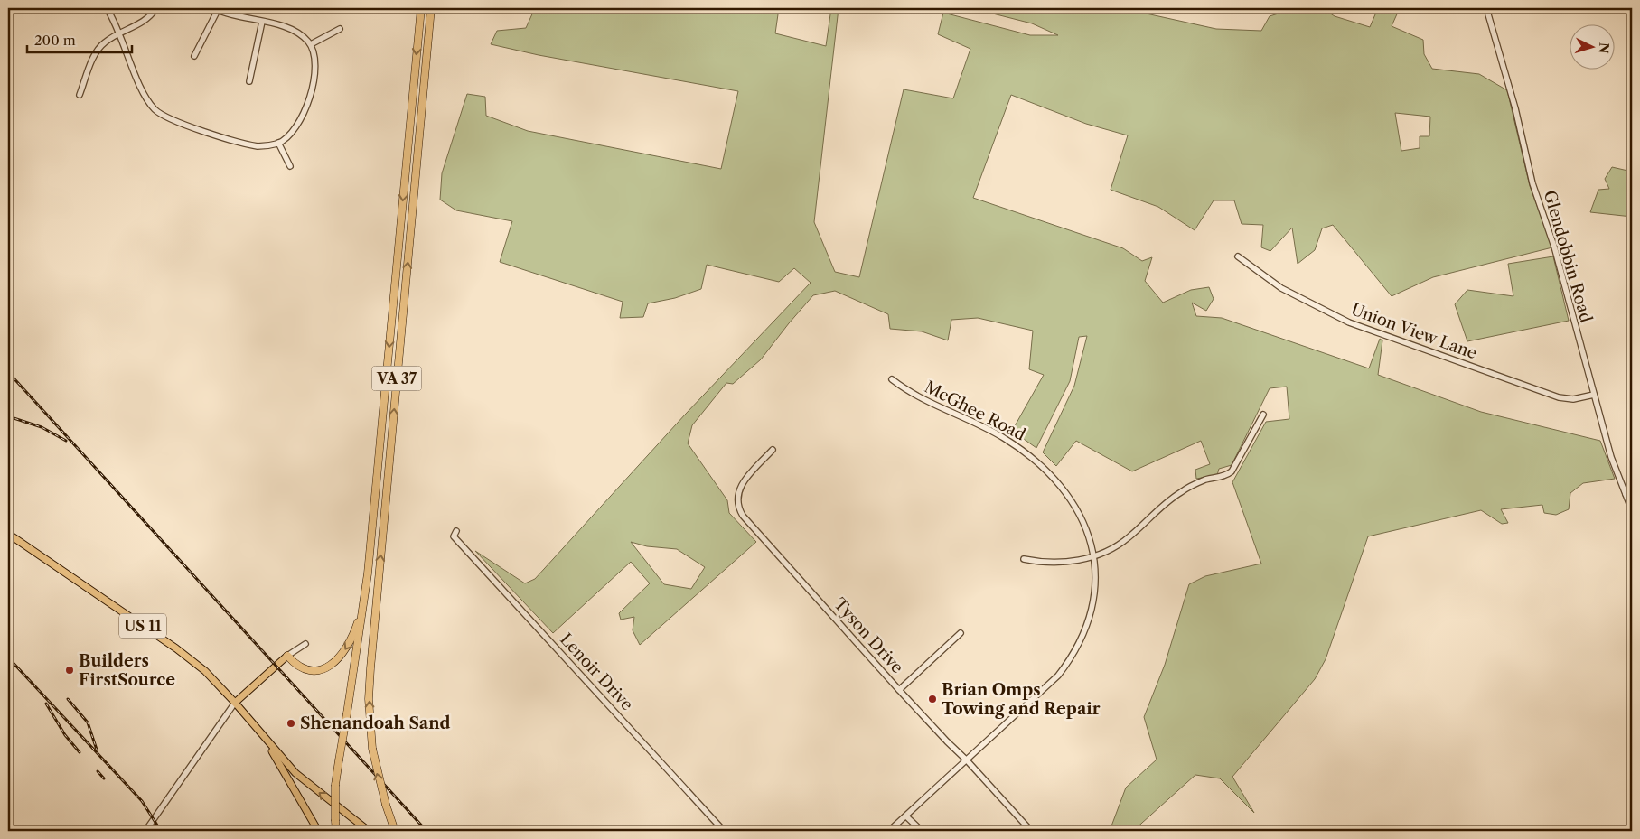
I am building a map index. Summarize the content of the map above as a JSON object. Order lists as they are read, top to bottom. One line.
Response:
{"streets":{"highway":["VA 37"],"main road":["US 11"],"street":["Glendobbin Road","Union View Lane","McGhee Road","Tyson Drive","Lenoir Drive"]},"crossings":[["Glendobbin Road","Union View Lane"],["McGhee Road","Tyson Drive"]],"places":["Builders FirstSource","Brian Omps Towing and Repair","Shenandoah Sand"],"scale_bar":"200 m","north":"right"}
